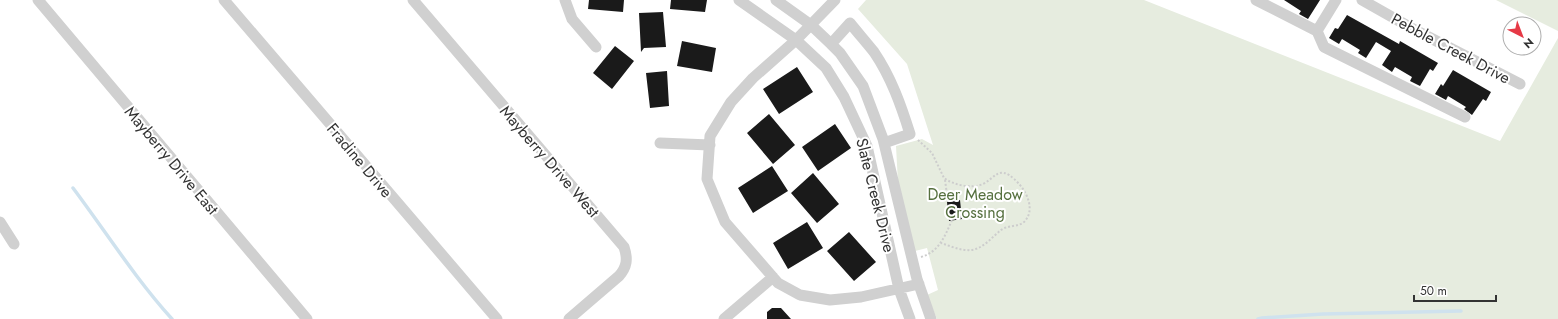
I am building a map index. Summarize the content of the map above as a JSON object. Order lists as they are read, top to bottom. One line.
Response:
{"streets":{"street":["Pebble Creek Drive","Mayberry Drive East","Fradine Drive","Mayberry Drive West","Slate Creek Drive"]},"parks":["Deer Meadow Crossing"],"scale_bar":"50 m","north":"bottom right"}
